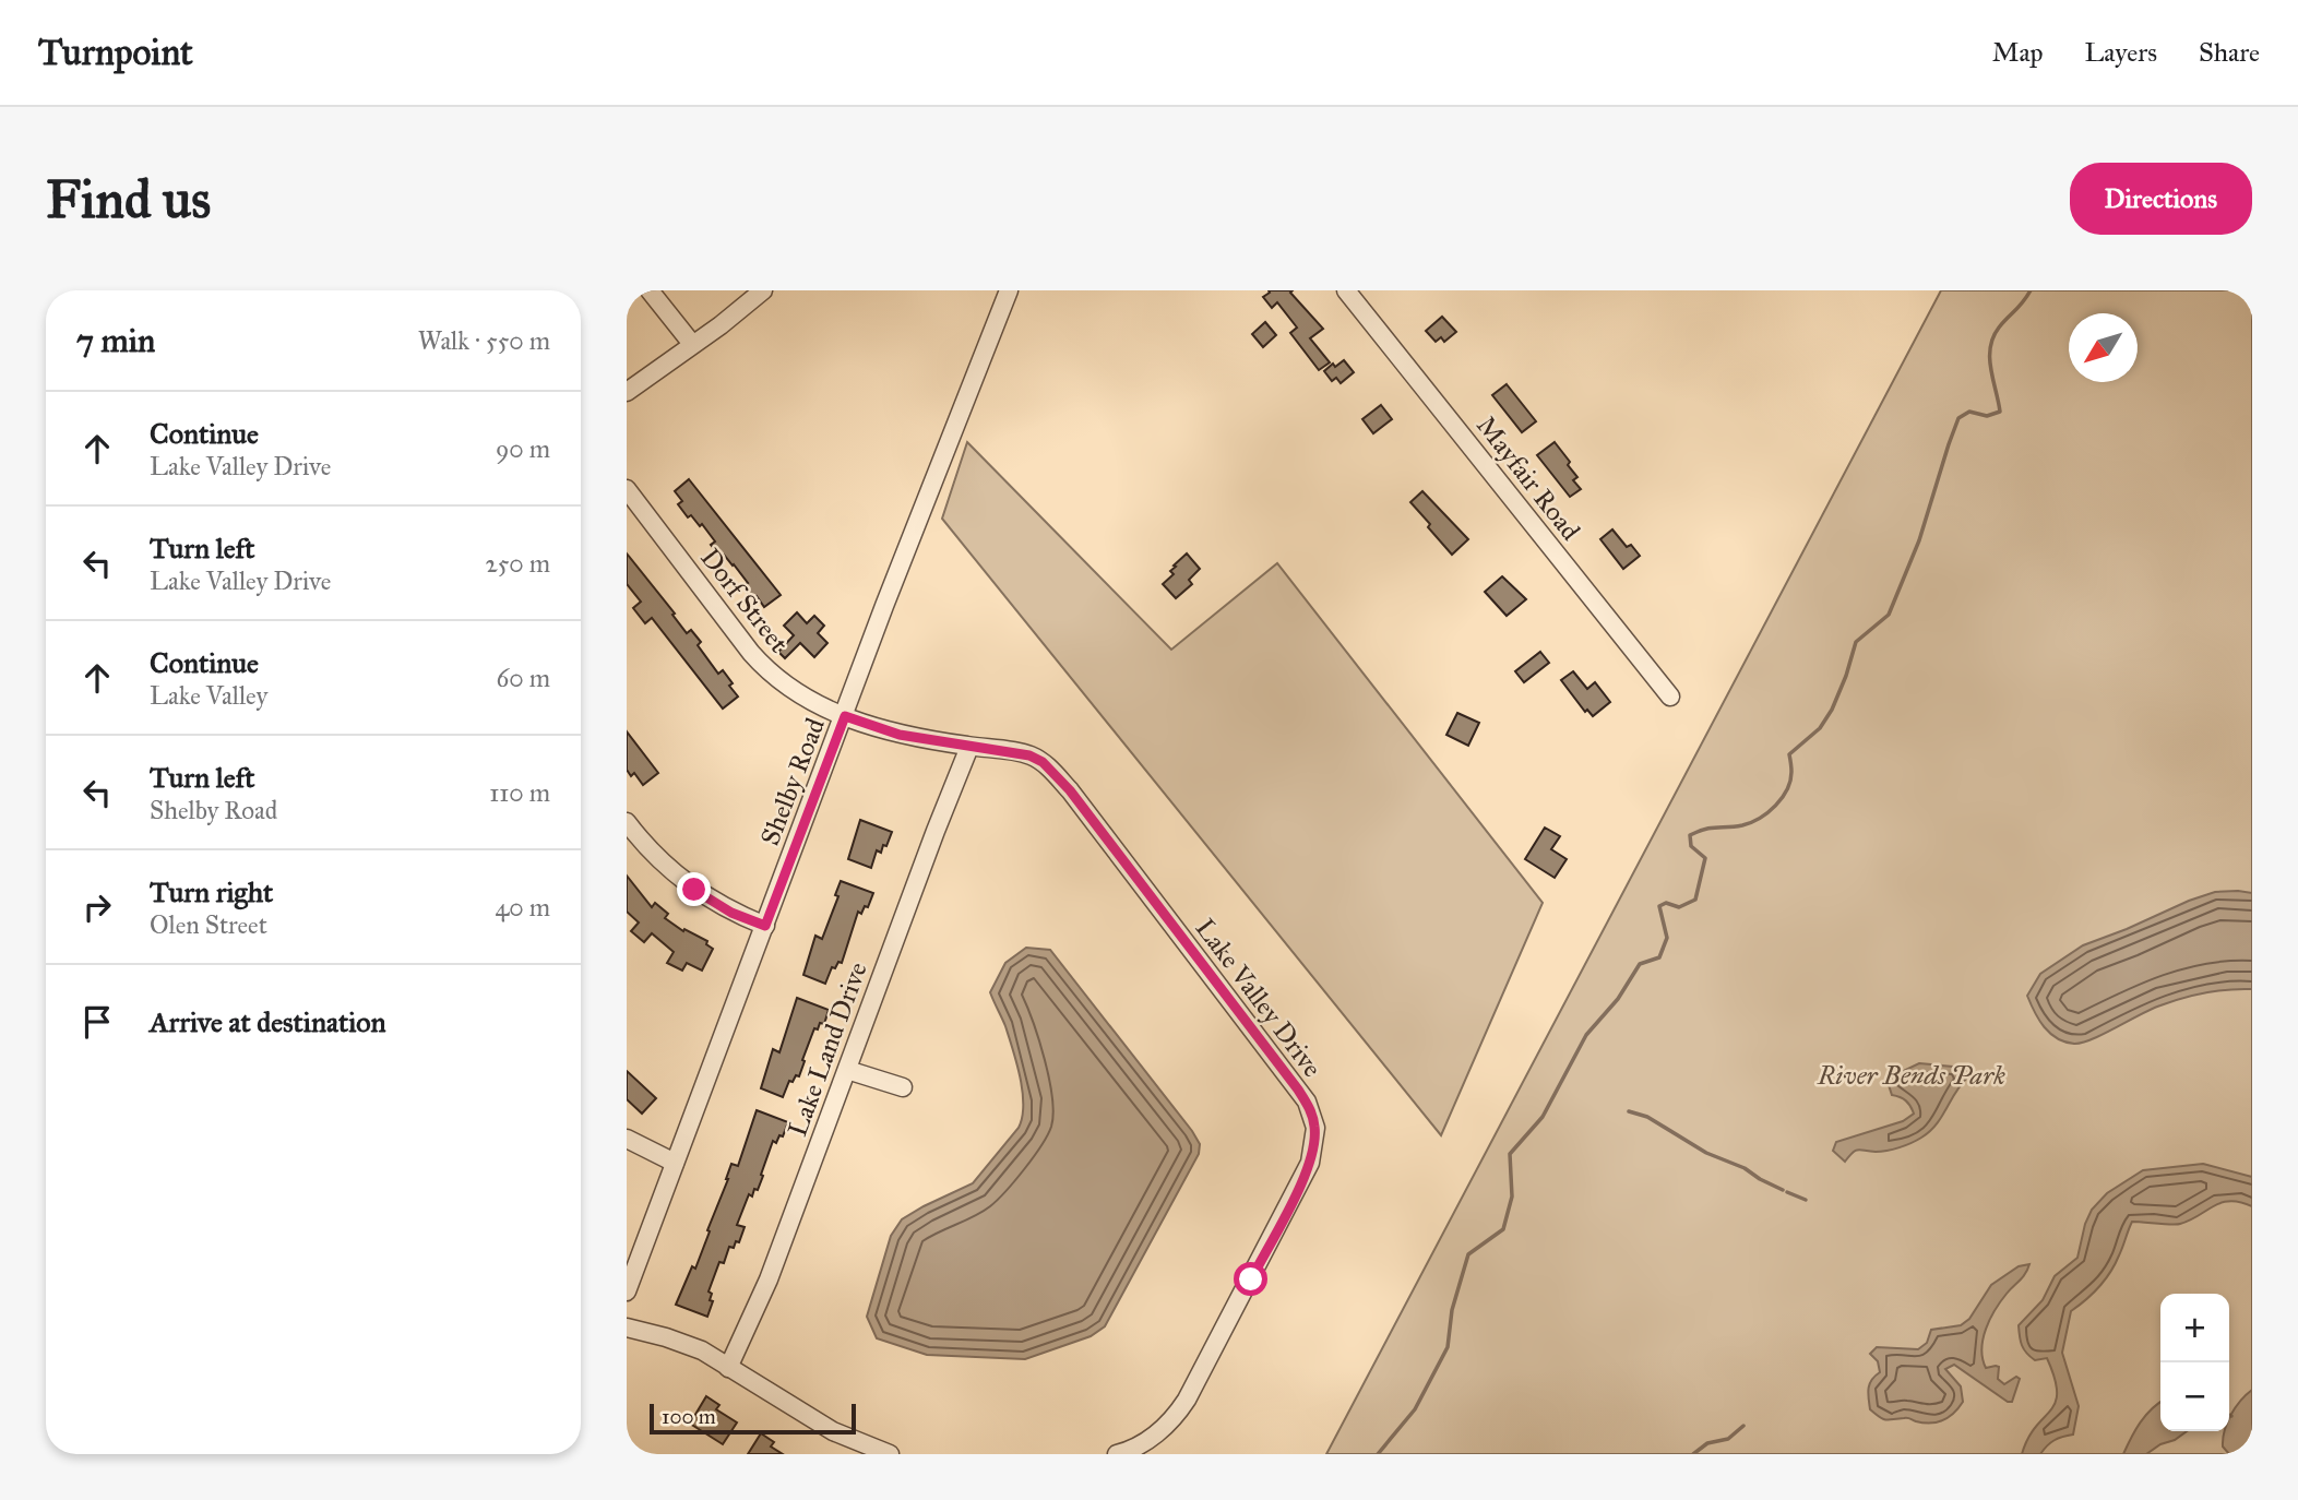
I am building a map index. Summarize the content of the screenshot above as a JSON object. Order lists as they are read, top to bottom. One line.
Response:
{"streets":{"street":["Mayfair Road","Dorf Street","Shelby Road","Lake Valley Drive","Lake Land Drive"]},"crossings":[["Dorf Street","Shelby Road"],["Dorf Street","Lake Valley Drive"],["Dorf Street","Lake Land Drive"],["Lake Valley Drive","Lake Land Drive"]],"parks":["River Bends Park"],"scale_bar":"100 m","north":"bottom left","page":{"header":"Turnpoint","nav":["Map","Layers","Share"],"buttons":"Directions","title":"Find us","heading":["7 min","Walk · 550 m"],"list":[["Continue","Lake Valley Drive","90 m"],["Turn left","Lake Valley Drive","250 m"],["Continue","Lake Valley","60 m"],["Turn left","Shelby Road","110 m"],["Turn right","Olen Street","40 m"],"Arrive at destination"],"map_buttons":["+","−"],"scale":"100 m"}}
